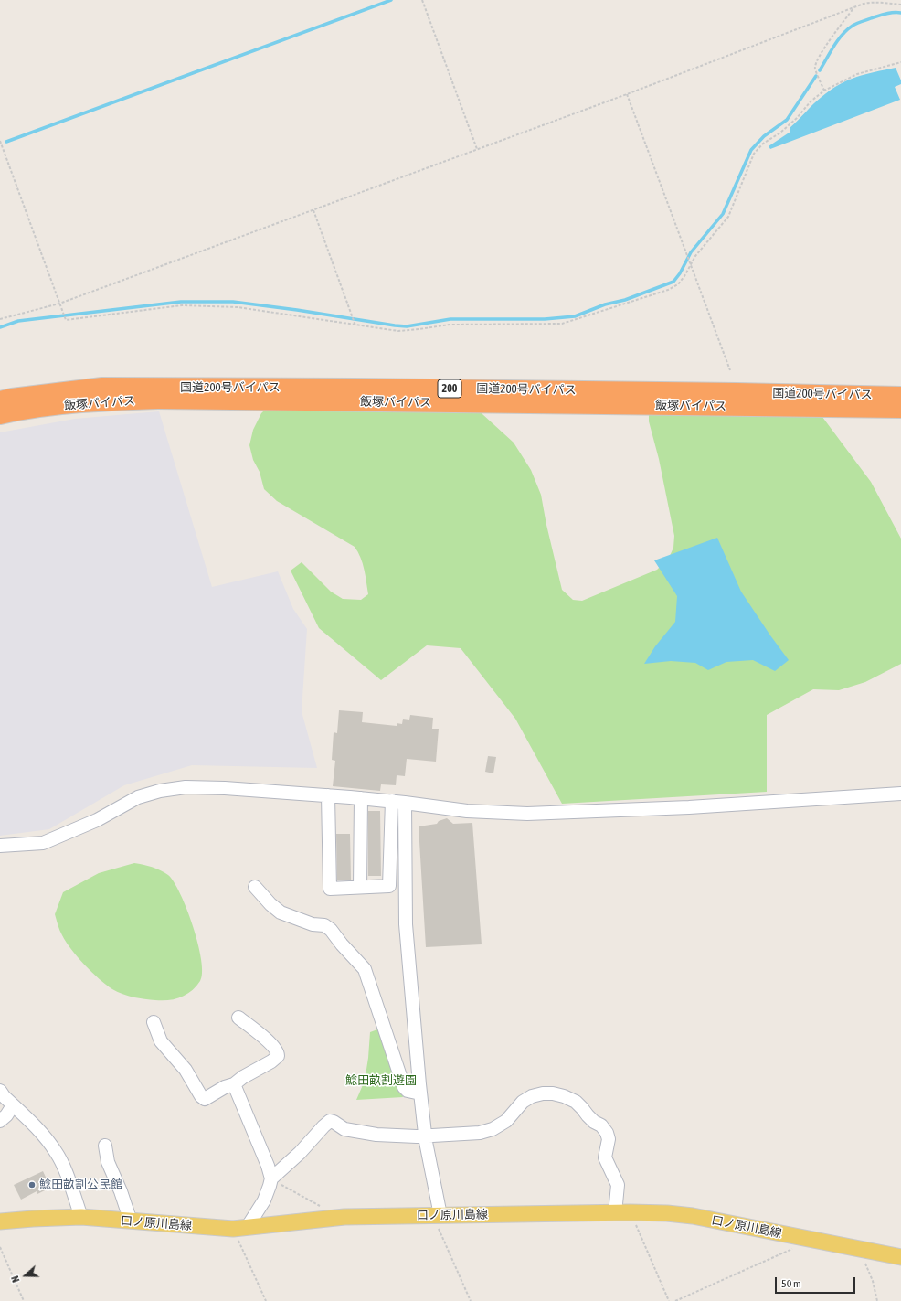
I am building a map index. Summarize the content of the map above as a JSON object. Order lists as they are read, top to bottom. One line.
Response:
{"streets":{"highway":["国道200号バイパス","200","飯塚バイパス"],"main road":["口ノ原川島線"]},"parks":["鯰田畝割遊園"],"places":["鯰田畝割公民館"],"scale_bar":"50 m","north":"left"}
